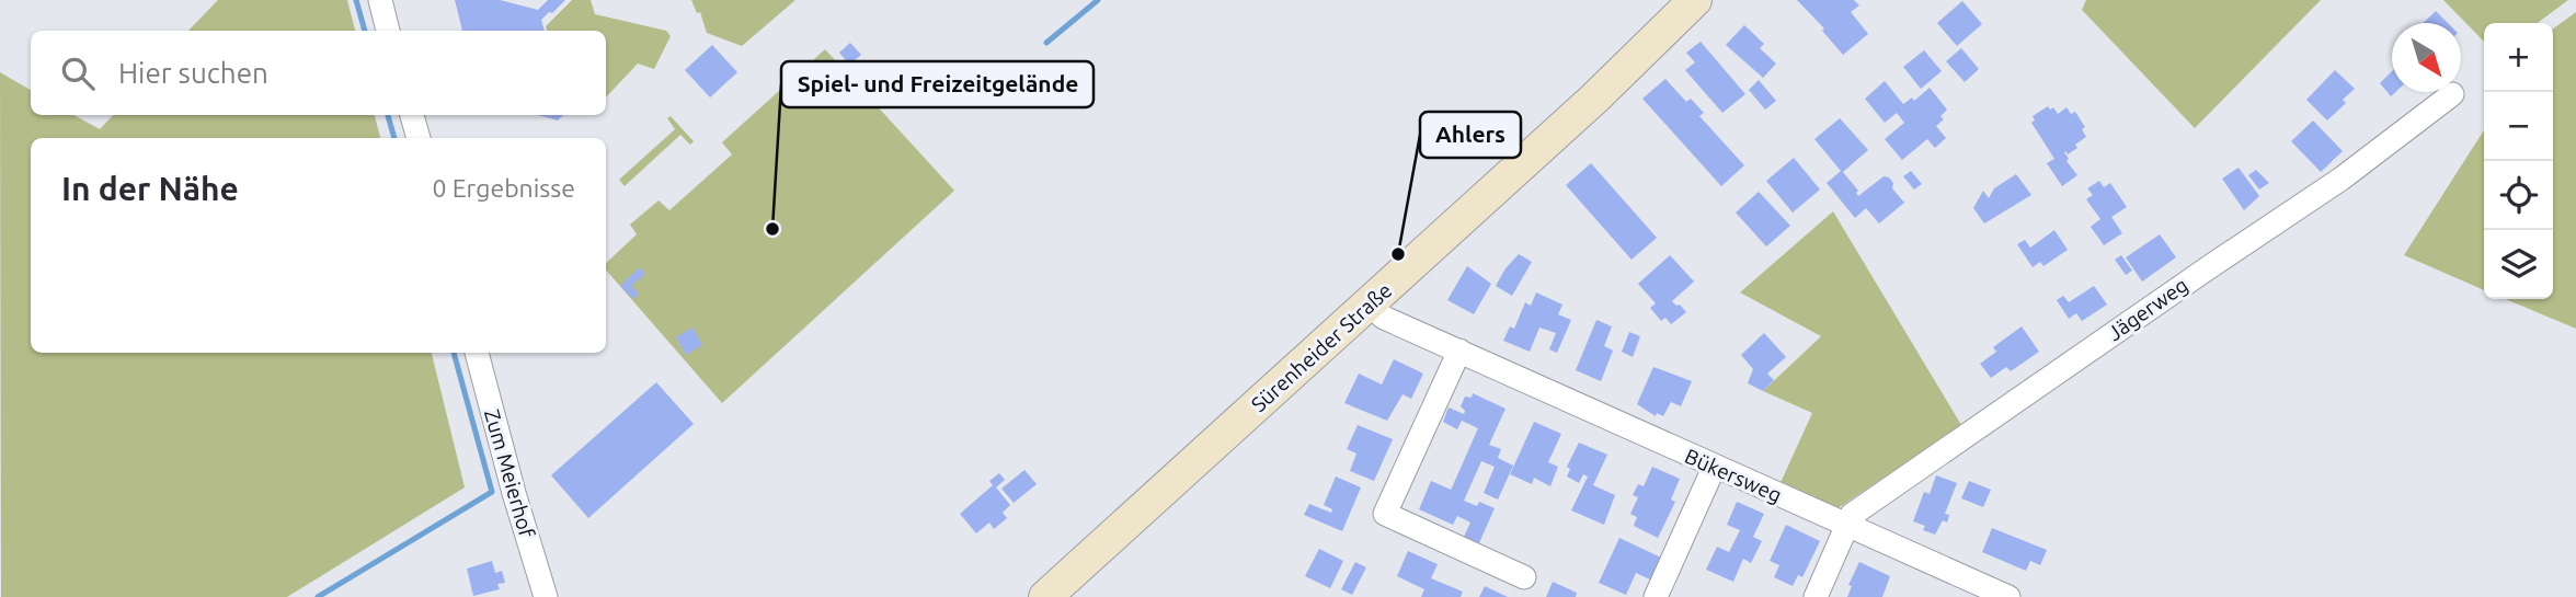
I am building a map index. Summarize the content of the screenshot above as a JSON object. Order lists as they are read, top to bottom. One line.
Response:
{"streets":{"main road":["Sürenheider Straße"],"street":["Jägerweg","Zum Meierhof","Bükersweg"]},"crossings":[["Jägerweg","Bükersweg"],["Sürenheider Straße","Bükersweg"]],"places":["Spiel- und Freizeitgelände","Ahlers"],"north":"bottom right","page":{"map_buttons":["+","−"],"search":"Hier suchen","heading":["In der Nähe","0 Ergebnisse"]}}
